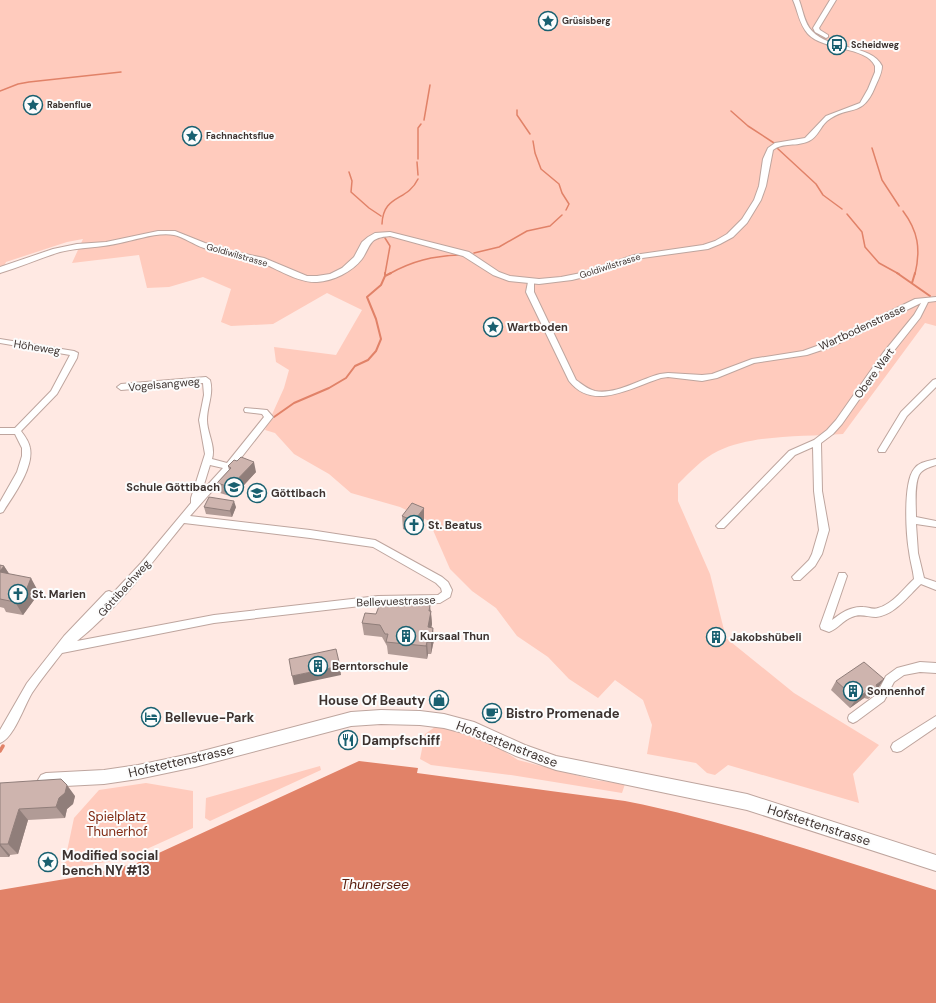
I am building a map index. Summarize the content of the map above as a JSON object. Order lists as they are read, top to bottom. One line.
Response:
{"streets":{"main road":["Hofstettenstrasse"],"street":["Goldiwilstrasse","Wartbodenstrasse","Höheweg","Obere Wart","Vogelsangweg","Göttibachweg","Bellevuestrasse"]},"crossings":[["Goldiwilstrasse","Wartbodenstrasse"],["Wartbodenstrasse","Obere Wart"],["Göttibachweg","Bellevuestrasse"]],"water":["Thunersee"],"parks":["Spielplatz Thunerhof"],"places":{"place":["Grüsisberg","Rabenflue","Fachnachtsflue","Wartboden","Modified social bench NY #13"],"bus stop":["Scheidweg"],"school or university":["Schule Göttibach","Göttibach"],"church":["St. Beatus","St. Marien"],"building":["Kursaal Thun","Jakobshübeli","Berntorschule","Sonnenhof"],"shop":["House Of Beauty"],"cafe":["Bistro Promenade"],"hotel":["Bellevue-Park"],"restaurant":["Dampfschiff"]}}
